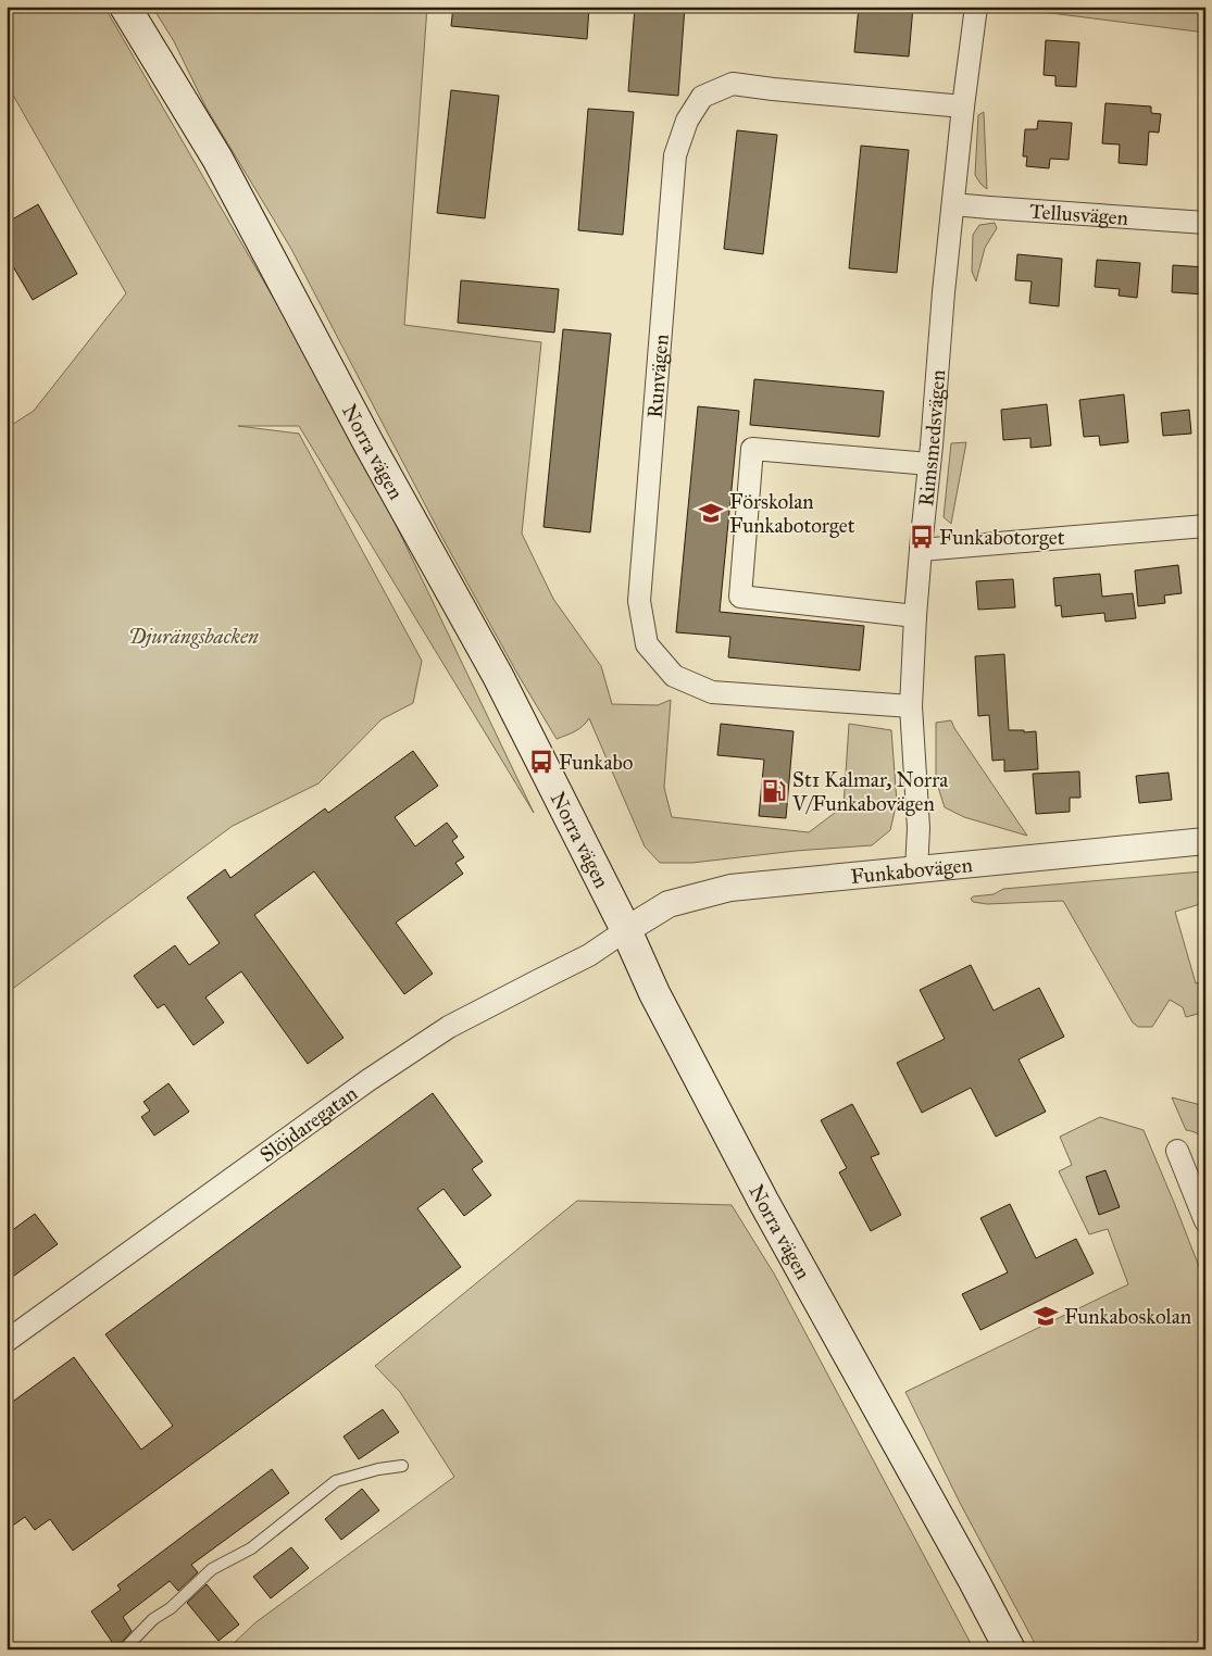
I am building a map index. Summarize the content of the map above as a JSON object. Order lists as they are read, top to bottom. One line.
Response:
{"streets":{"main road":["Norra vägen"],"street":["Tellusvägen","Runvägen","Rimsmedsvägen","Funkabovägen","Slöjdaregatan"]},"crossings":[["Tellusvägen","Rimsmedsvägen"],["Runvägen","Rimsmedsvägen"],["Rimsmedsvägen","Funkabovägen"],["Norra vägen","Funkabovägen"],["Norra vägen","Slöjdaregatan"],["Funkabovägen","Slöjdaregatan"]],"parks":["Djurängsbacken"],"places":{"school or university":["Förskolan Funkabotorget","Funkaboskolan"],"bus stop":["Funkabotorget","Funkabo"],"fuel station":["St1 Kalmar, Norra V/Funkabovägen"]}}
